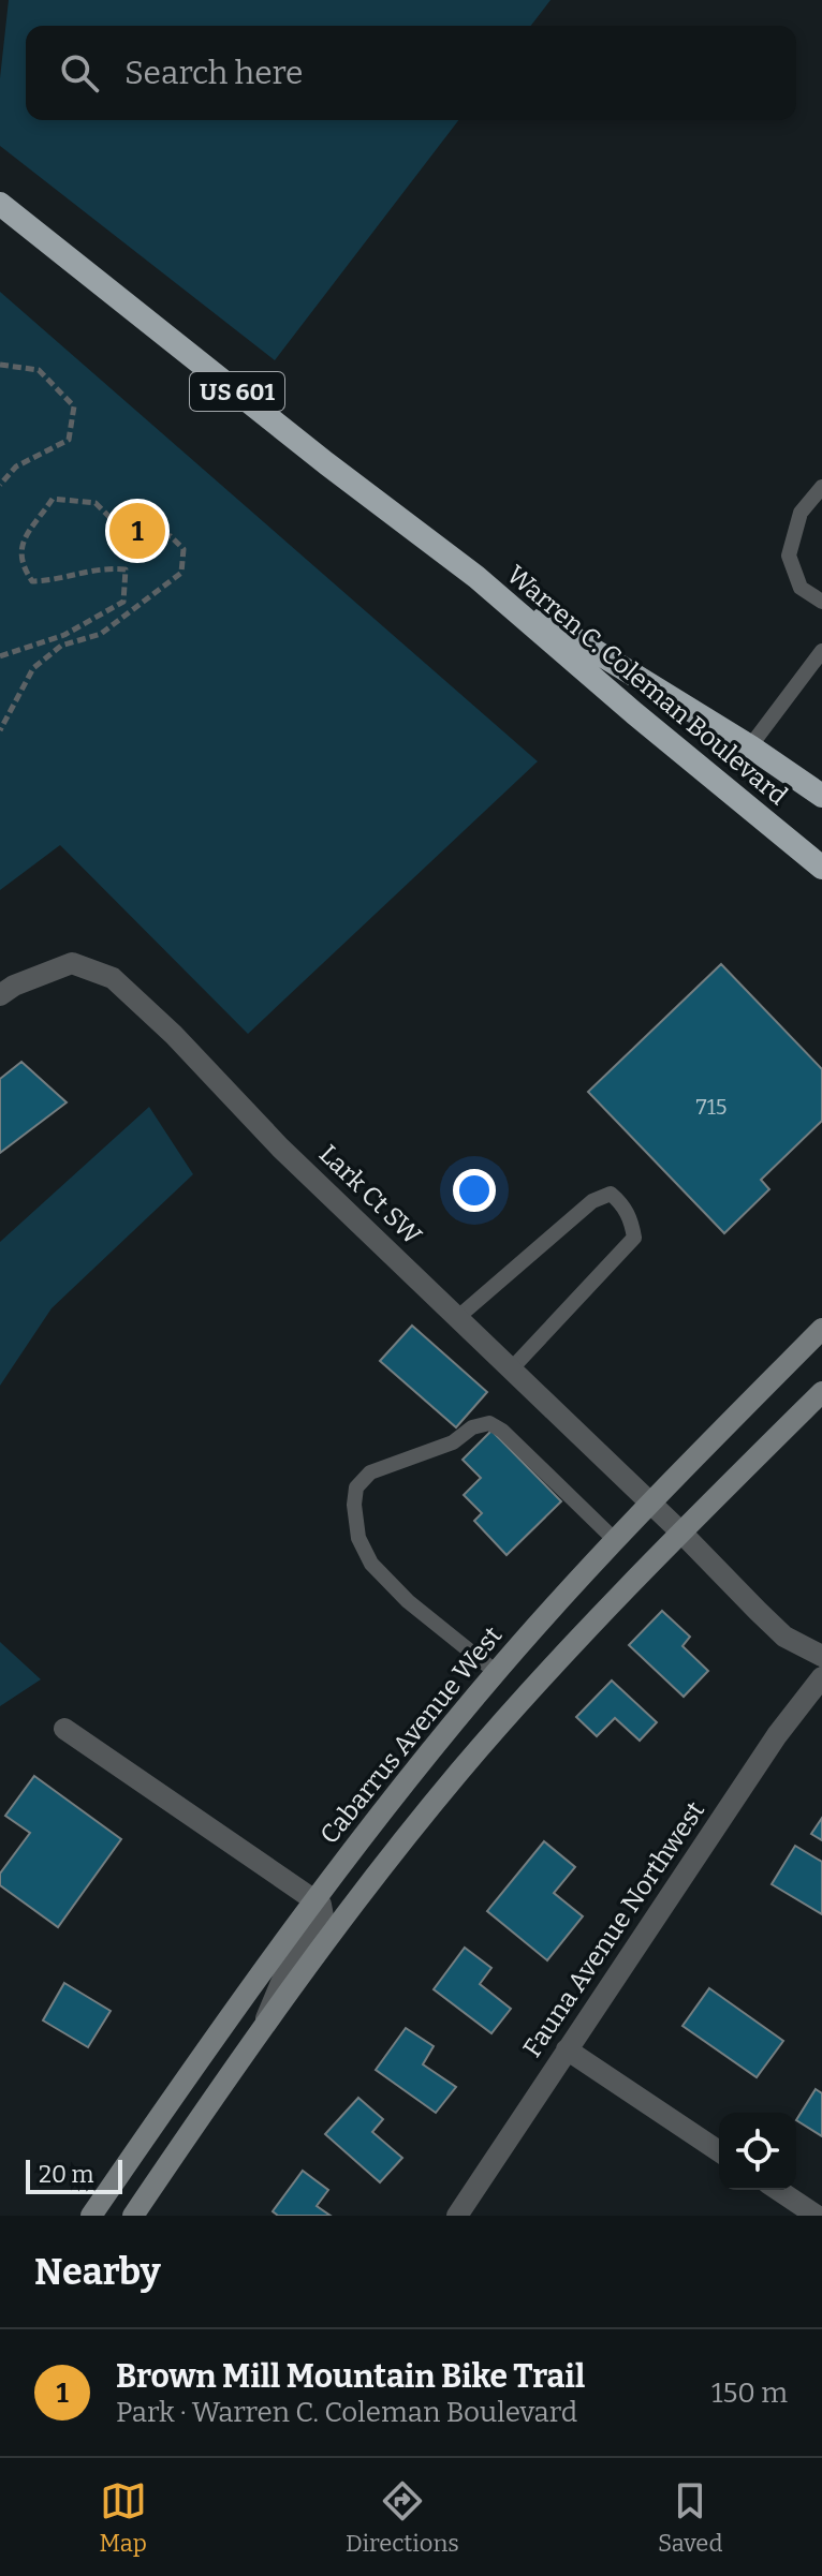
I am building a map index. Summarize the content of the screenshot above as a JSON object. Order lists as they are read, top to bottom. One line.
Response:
{"streets":{"highway":["US 601","Warren C. Coleman Boulevard"],"main road":["Cabarrus Avenue West"],"street":["Lark Ct SW","Fauna Avenue Northwest"]},"crossings":[["Lark Ct SW","Cabarrus Avenue West"]],"house_numbers":["715"],"scale_bar":"20 m","page":{"search":"Search here","pins":"1","scale":"20 m","heading":"Nearby","list":[{"mark":"1","name":"Brown Mill Mountain Bike Trail","note":"Park · Warren C. Coleman Boulevard","value":"150 m"}],"nav":["Map","Directions","Saved"]}}
